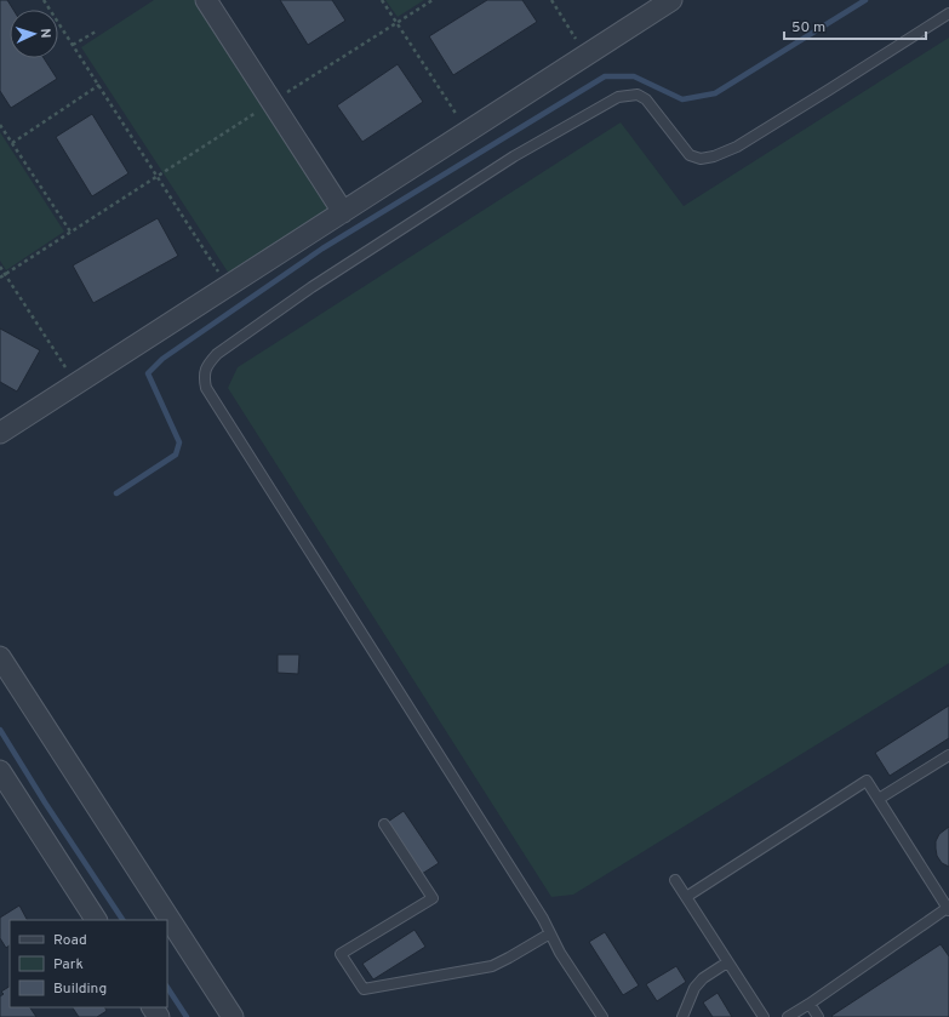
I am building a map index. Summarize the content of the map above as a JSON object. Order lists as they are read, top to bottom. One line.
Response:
{"legend":["Road","Park","Building"],"scale_bar":"50 m","north":"right"}
